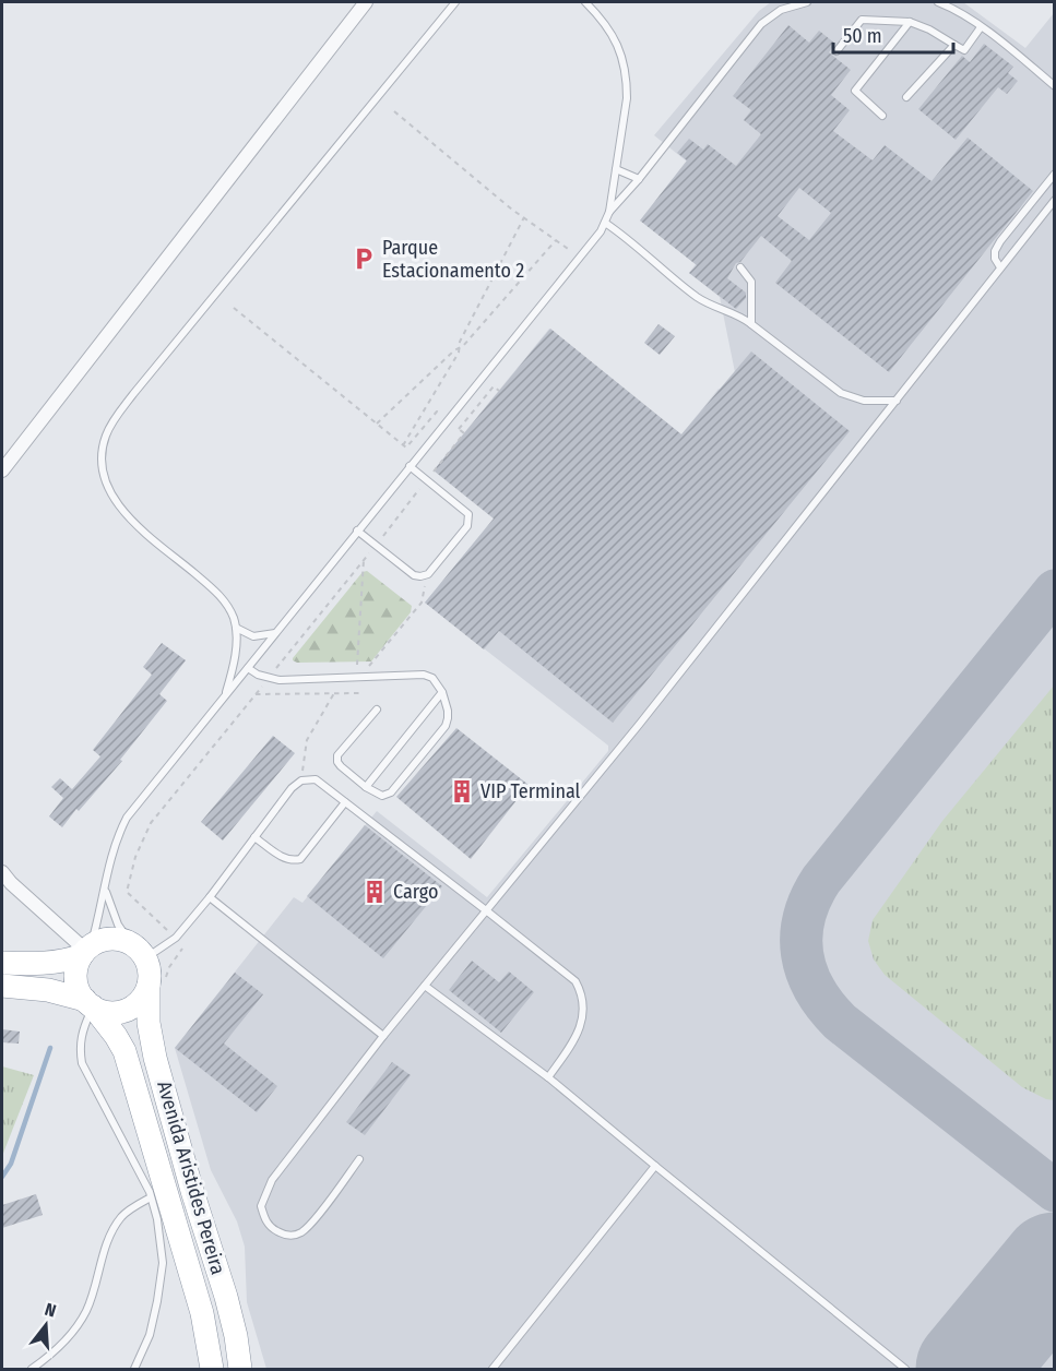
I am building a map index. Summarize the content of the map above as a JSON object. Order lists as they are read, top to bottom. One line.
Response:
{"streets":{"highway":["Avenida Aristides Pereira"]},"places":{"parking":["Parque Estacionamento 2"],"building":["VIP Terminal","Cargo"]},"scale_bar":"50 m","north":"top"}
